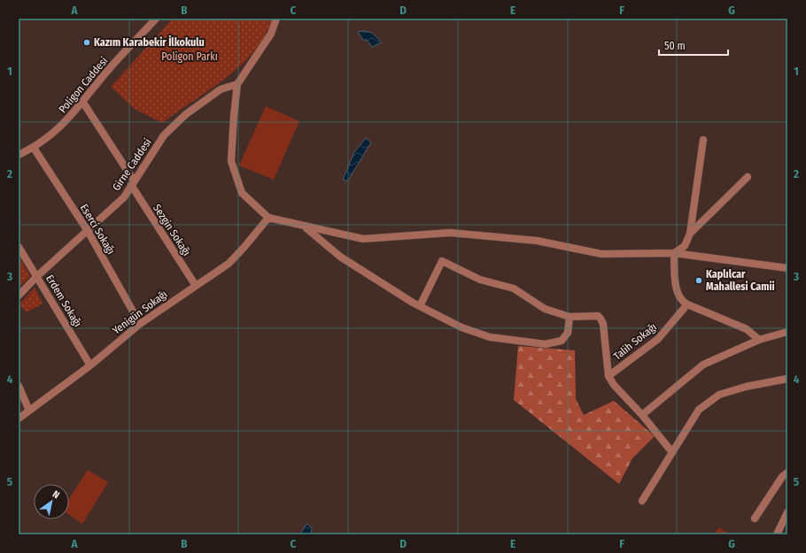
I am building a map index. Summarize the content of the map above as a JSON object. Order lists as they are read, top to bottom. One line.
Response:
{"streets":{"street":["Poligon Caddesi","Girne Caddesi","Eserci Sokağı","Sezgin Sokağı","Erdem Sokağı","Yenigün Sokağı","Talih Sokağı"]},"crossings":[["Poligon Caddesi","Eserci Sokağı"],["Poligon Caddesi","Sezgin Sokağı"],["Girne Caddesi","Eserci Sokağı"],["Girne Caddesi","Sezgin Sokağı"],["Girne Caddesi","Erdem Sokağı"],["Eserci Sokağı","Yenigün Sokağı"],["Sezgin Sokağı","Yenigün Sokağı"],["Erdem Sokağı","Yenigün Sokağı"]],"parks":["Poligon Parkı"],"places":["Kazım Karabekir İlkokulu","Kaplılcar Mahallesi Camii"],"scale_bar":"50 m","north":"top right","grid":{"columns":["A","B","C","D","E","F","G"],"rows":["1","2","3","4","5"]}}
